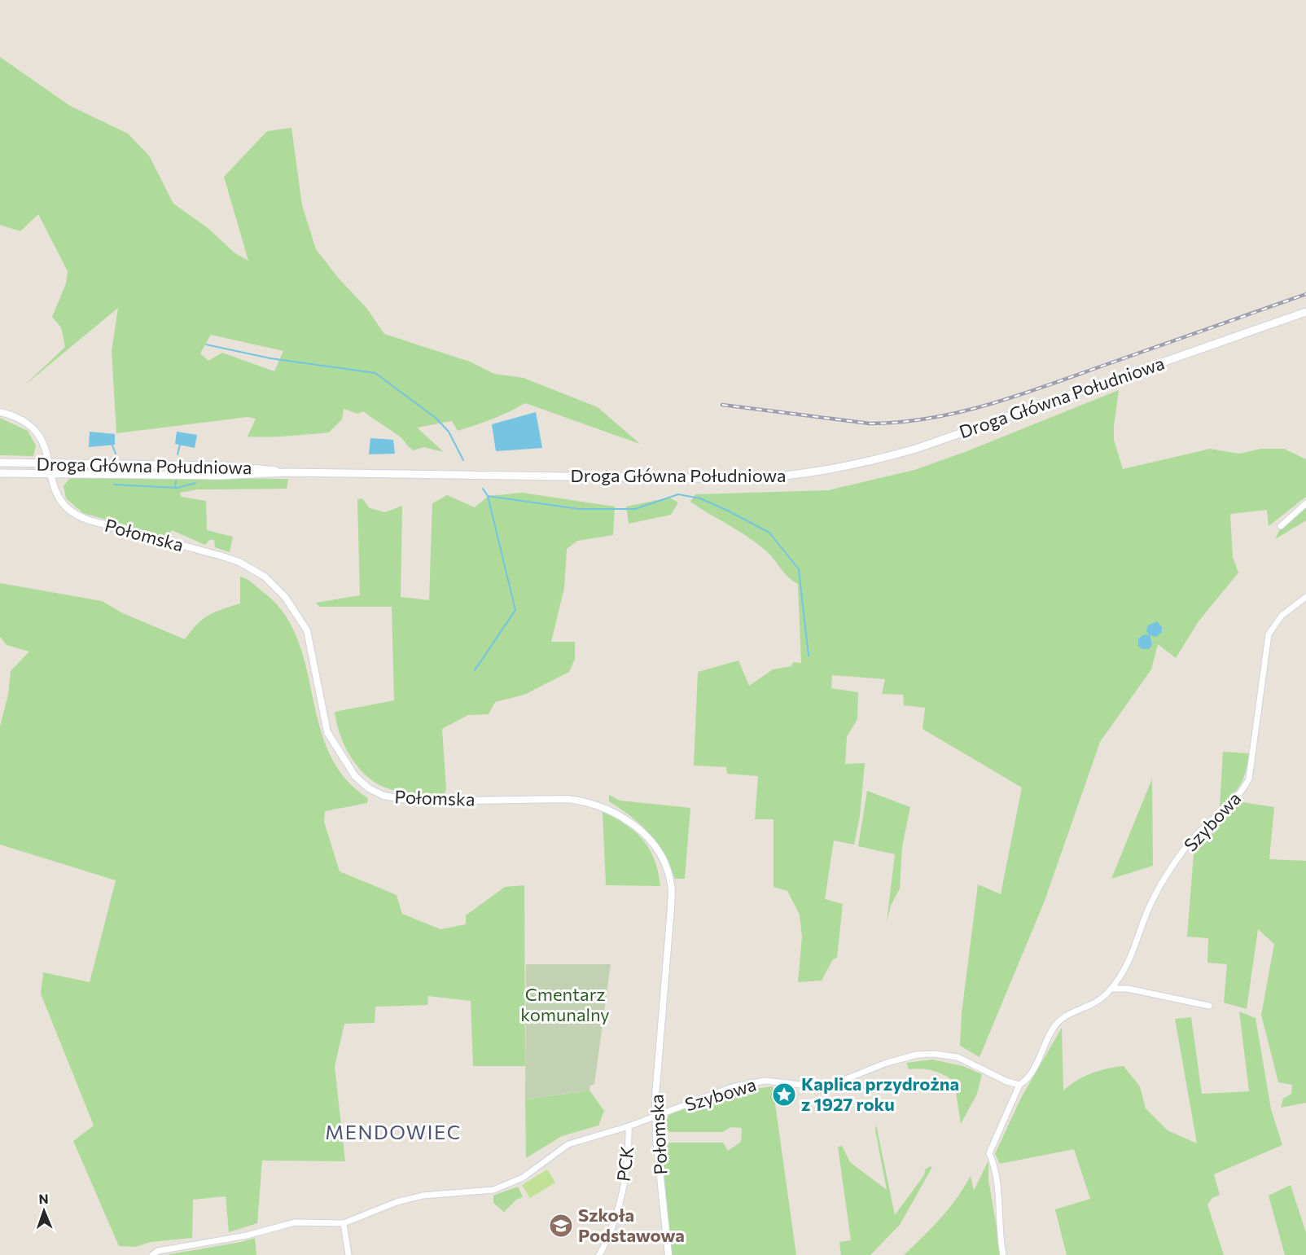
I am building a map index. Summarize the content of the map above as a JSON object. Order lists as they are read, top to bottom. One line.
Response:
{"streets":{"main road":["Droga Główna Południowa"],"street":["Połomska","Szybowa","PCK"]},"crossings":[["Droga Główna Południowa","Połomska"],["Połomska","Szybowa"],["Szybowa","PCK"]],"districts":["MENDOWIEC"],"parks":["Cmentarz komunalny"],"places":{"place":["Kaplica przydrożna z 1927 roku"],"school or university":["Szkoła Podstawowa"]},"north":"top"}
